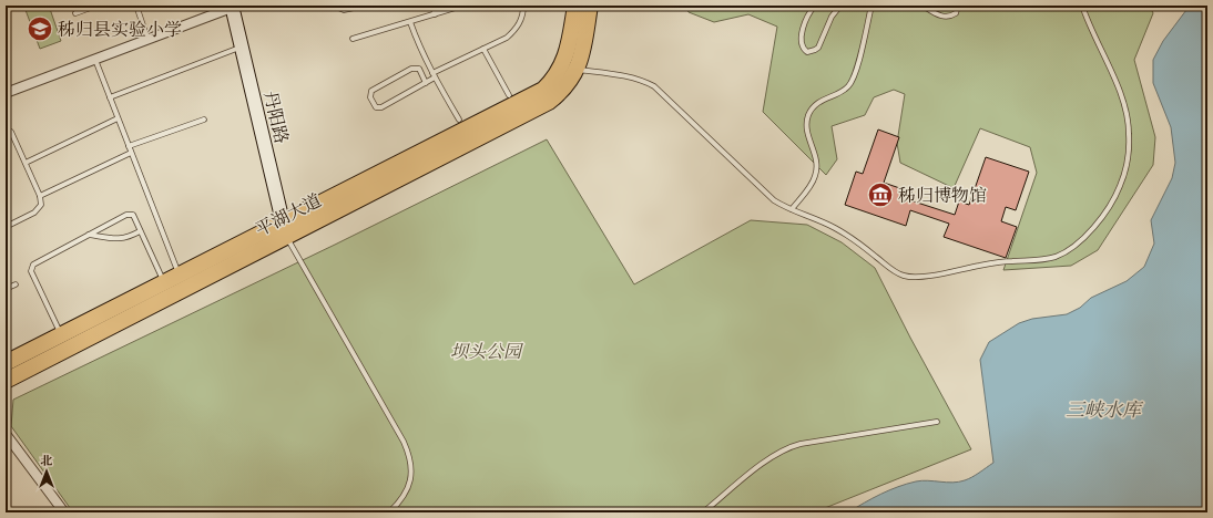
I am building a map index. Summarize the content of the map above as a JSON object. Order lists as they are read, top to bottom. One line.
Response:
{"streets":{"highway":["平湖大道"],"main road":["丹阳路"]},"crossings":[["丹阳路","平湖大道"]],"water":["三峡水库"],"parks":["坝头公园"],"places":{"school or university":["秭归县实验小学"],"museum":["秭归博物馆"]},"north":"top"}
